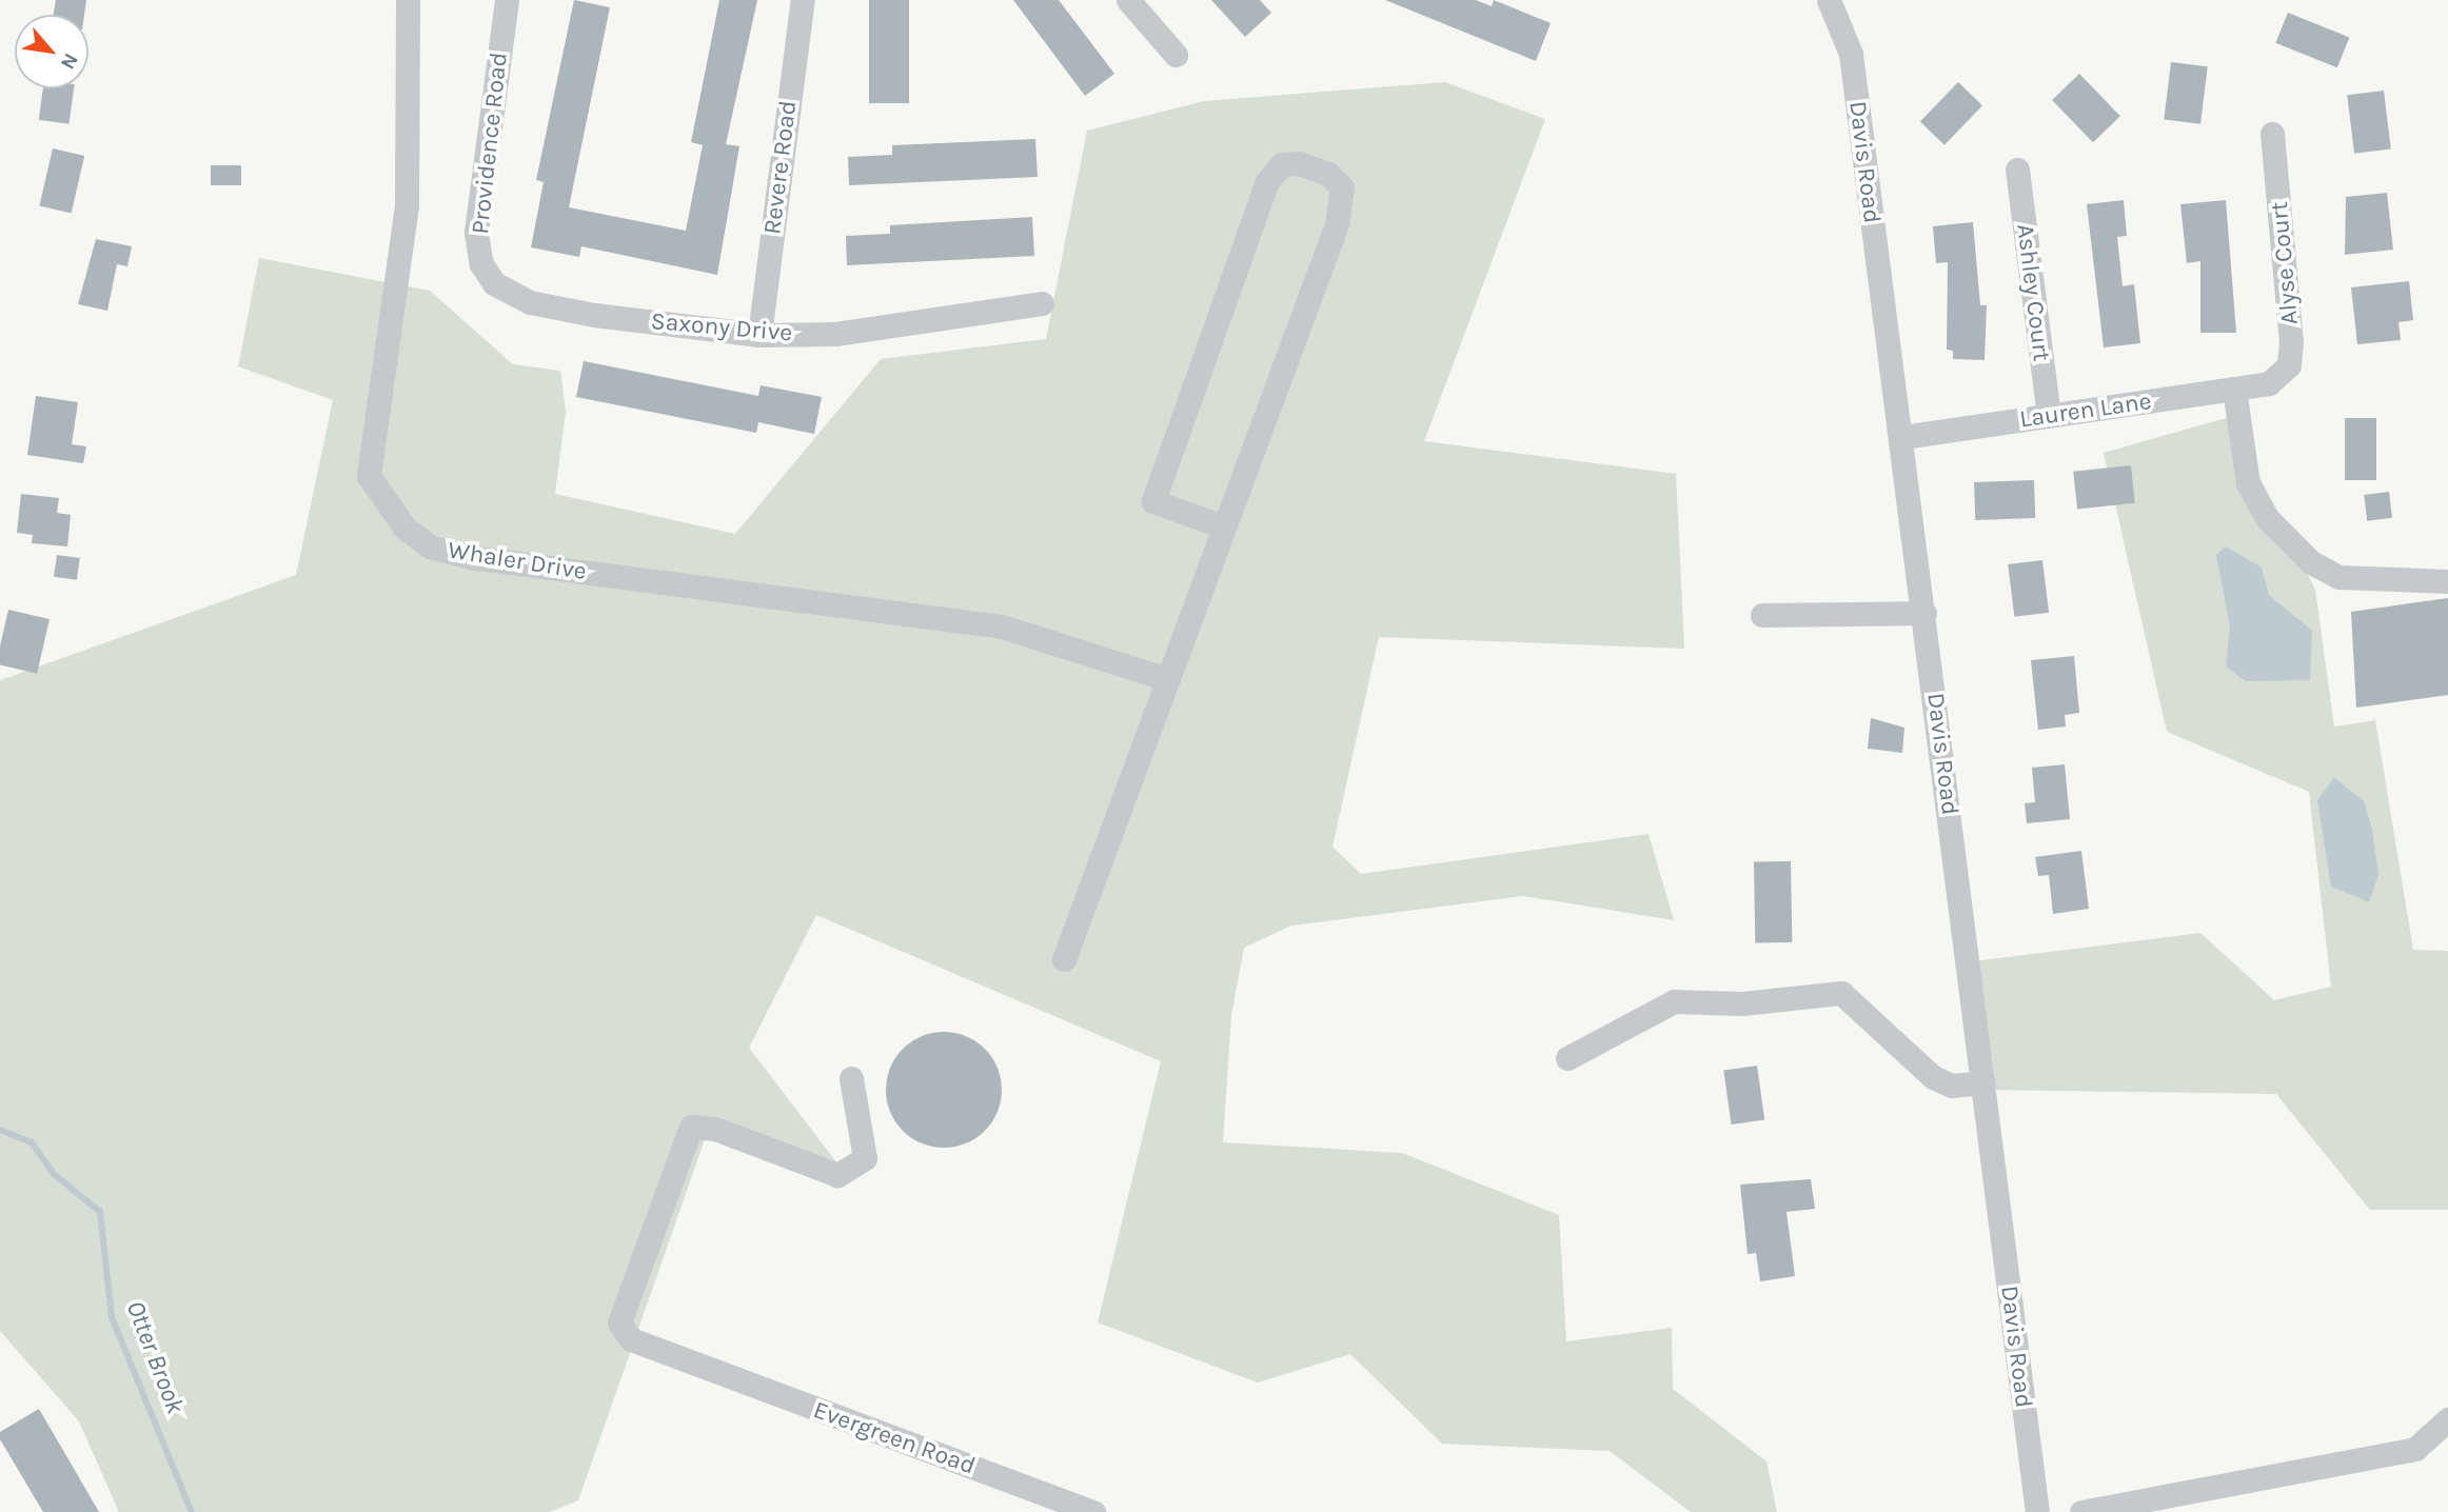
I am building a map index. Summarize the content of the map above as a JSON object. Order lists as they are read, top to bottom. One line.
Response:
{"streets":{"street":["Providence Road","Davis Road","Revere Road","Alyse Court","Ashley Court","Saxony Drive","Lauren Lane","Whaler Drive","Evergreen Road"]},"crossings":[["Providence Road","Saxony Drive"],["Davis Road","Lauren Lane"],["Revere Road","Saxony Drive"],["Alyse Court","Lauren Lane"],["Ashley Court","Lauren Lane"]],"water":["Otter Brook"],"north":"bottom right"}
